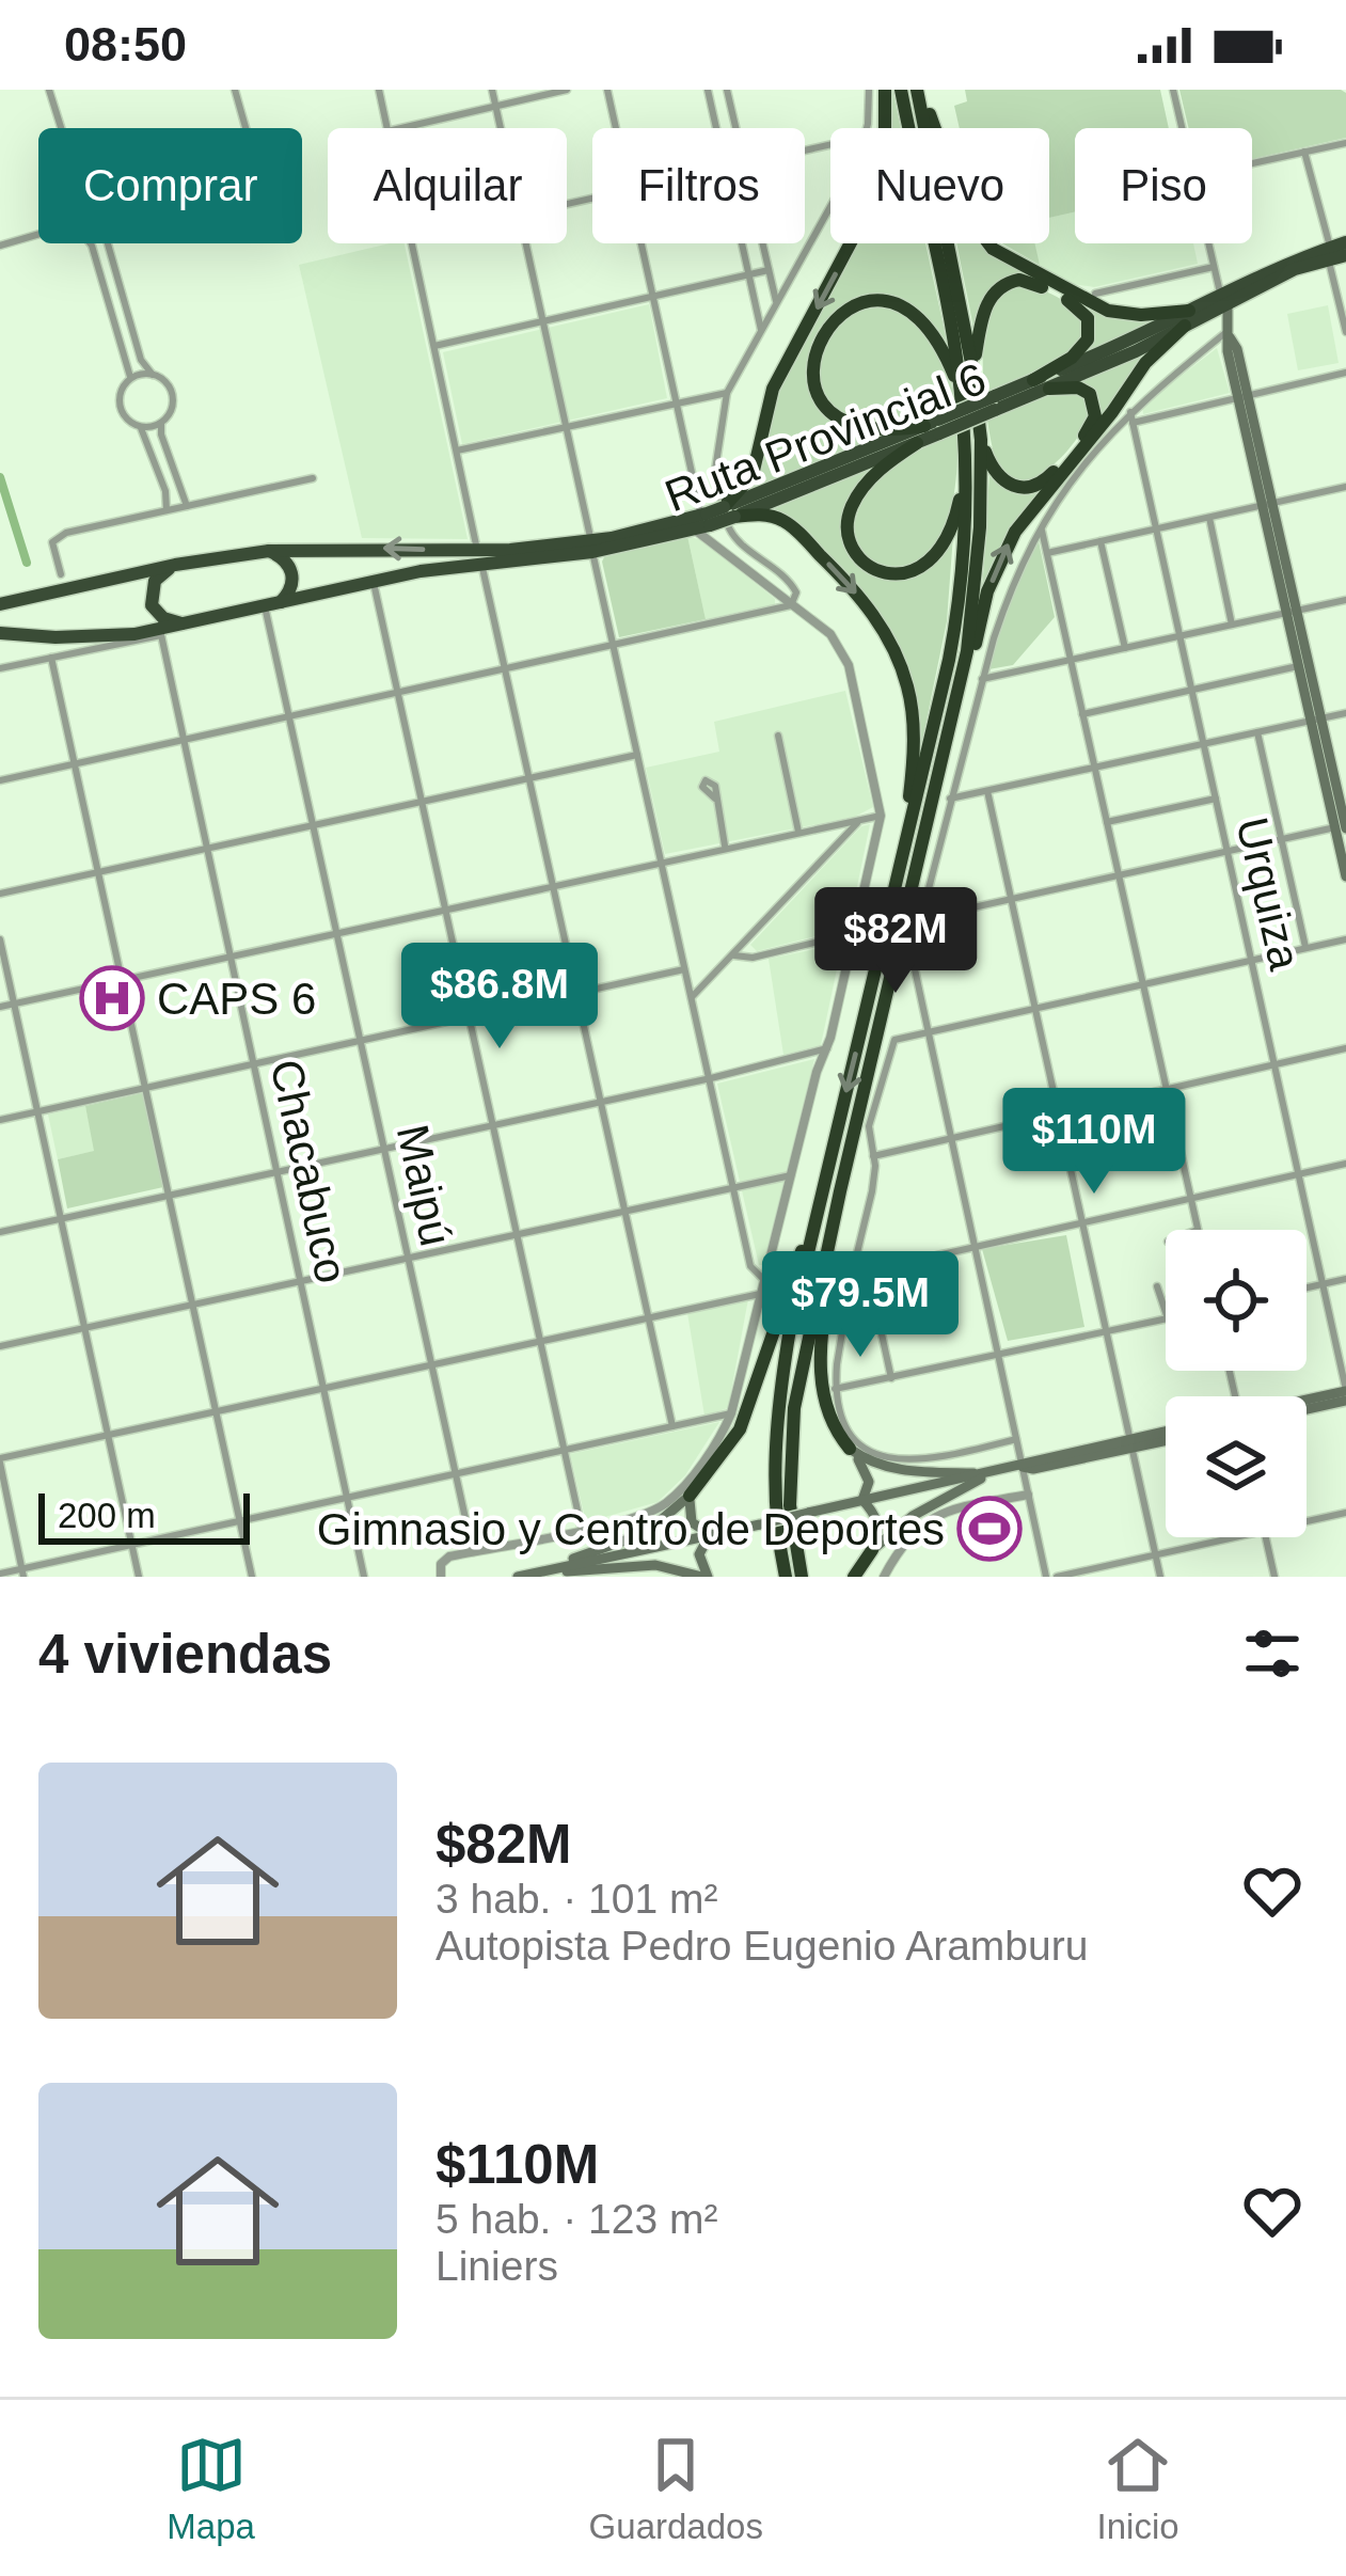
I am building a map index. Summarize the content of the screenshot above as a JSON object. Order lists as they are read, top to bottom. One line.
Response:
{"streets":{"highway":["Ruta Provincial 6"],"street":["Urquiza","Chacabuco","Maipú"]},"crossings":[["Ruta Provincial 6","Chacabuco"],["Ruta Provincial 6","Maipú"]],"places":{"hospital":["CAPS 6"],"sports":["Gimnasio y Centro de Deportes"]},"scale_bar":"200 m","page":{"status":"08:50","chip":["Comprar","Alquilar","Filtros","Nuevo","Piso"],"price":["$82M","$86.8M","$110M","$79.5M"],"scale":"200 m","heading":"4 viviendas","list":[{"name":"$82M","note":"3 hab. · 101 m² · Autopista Pedro Eugenio Aramburu"},{"name":"$110M","note":"5 hab. · 123 m² · Liniers"}],"tabs":["Mapa","Guardados","Inicio"]}}
